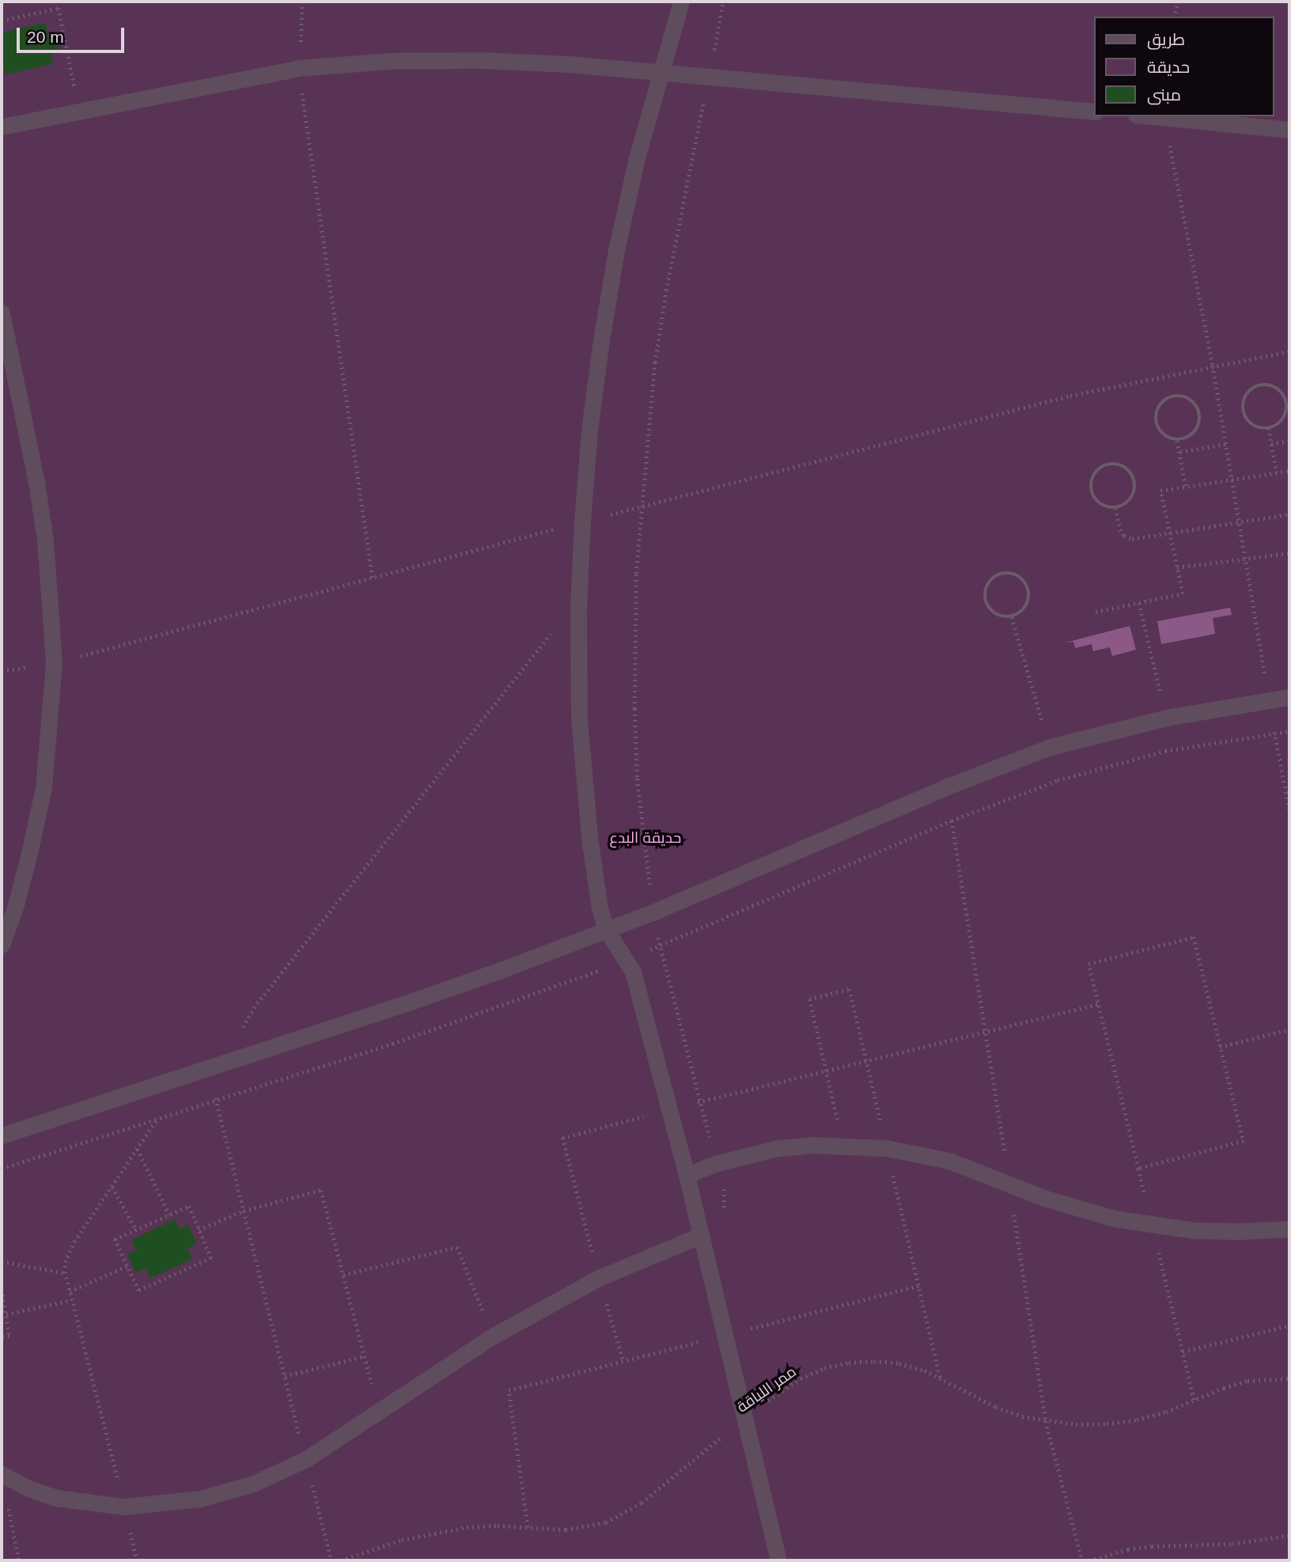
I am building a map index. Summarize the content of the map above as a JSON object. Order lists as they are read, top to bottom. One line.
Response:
{"streets":{"path":["ممر اللياقة"]},"parks":["حديقة البدع"],"legend":["طريق","حديقة","مبنى"],"scale_bar":"20 m"}
